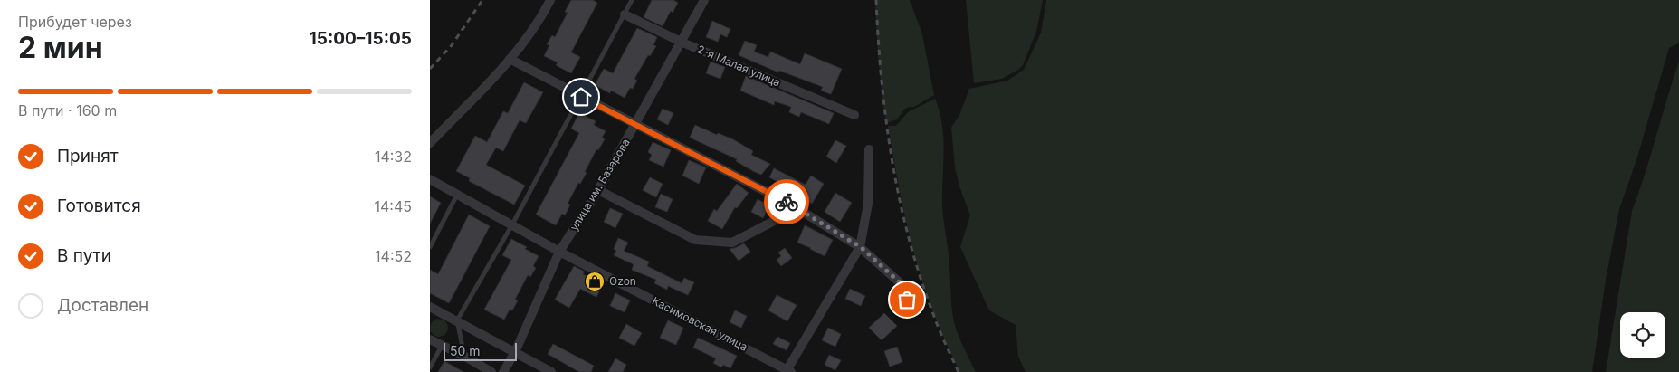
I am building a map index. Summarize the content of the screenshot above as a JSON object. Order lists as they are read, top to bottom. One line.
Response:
{"streets":{"street":["2-я Малая улица","улица им. Базарова","Касимовская улица"]},"crossings":[["2-я Малая улица","улица им. Базарова"],["улица им. Базарова","Касимовская улица"]],"places":{"shop":["Ozon"]},"scale_bar":"50 m","page":{"heading":["2 мин","Прибудет через","15:00–15:05"],"bar":"В пути · 160 m","list":[["Принят","14:32"],["Готовится","14:45"],["В пути","14:52"],"Доставлен"],"scale":"50 m"}}
